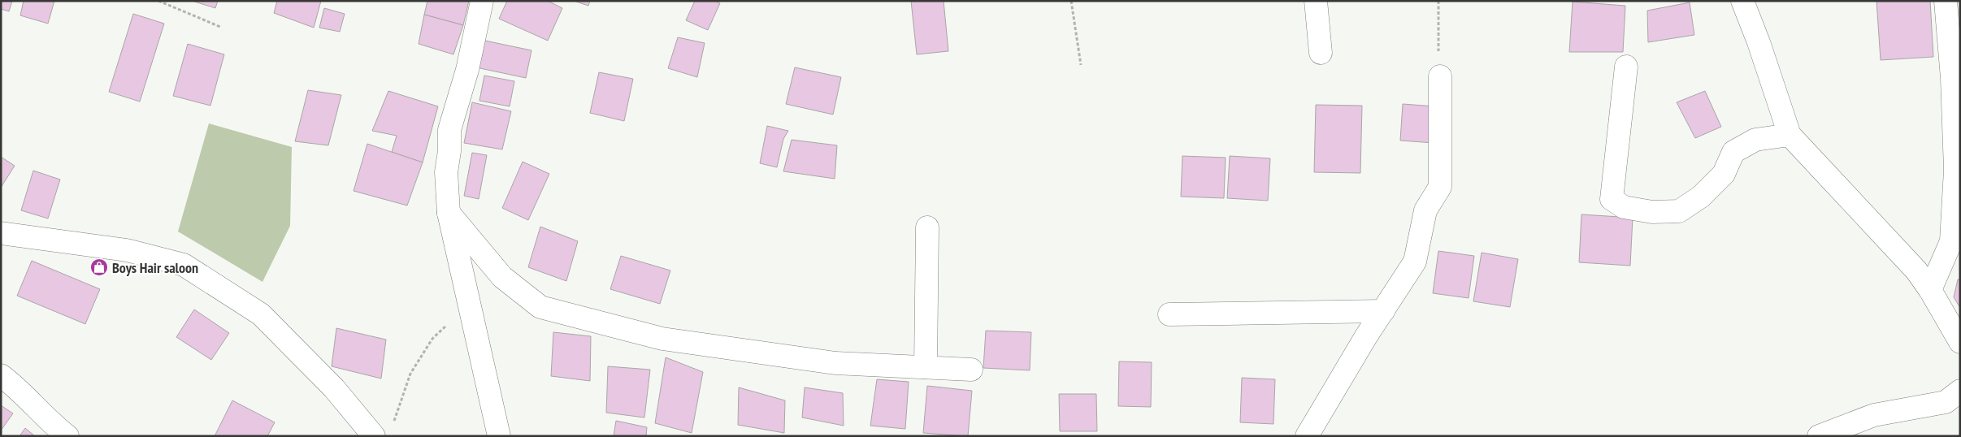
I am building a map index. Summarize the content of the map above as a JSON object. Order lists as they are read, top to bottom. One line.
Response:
{"places":{"shop":["Boys Hair saloon"]}}
